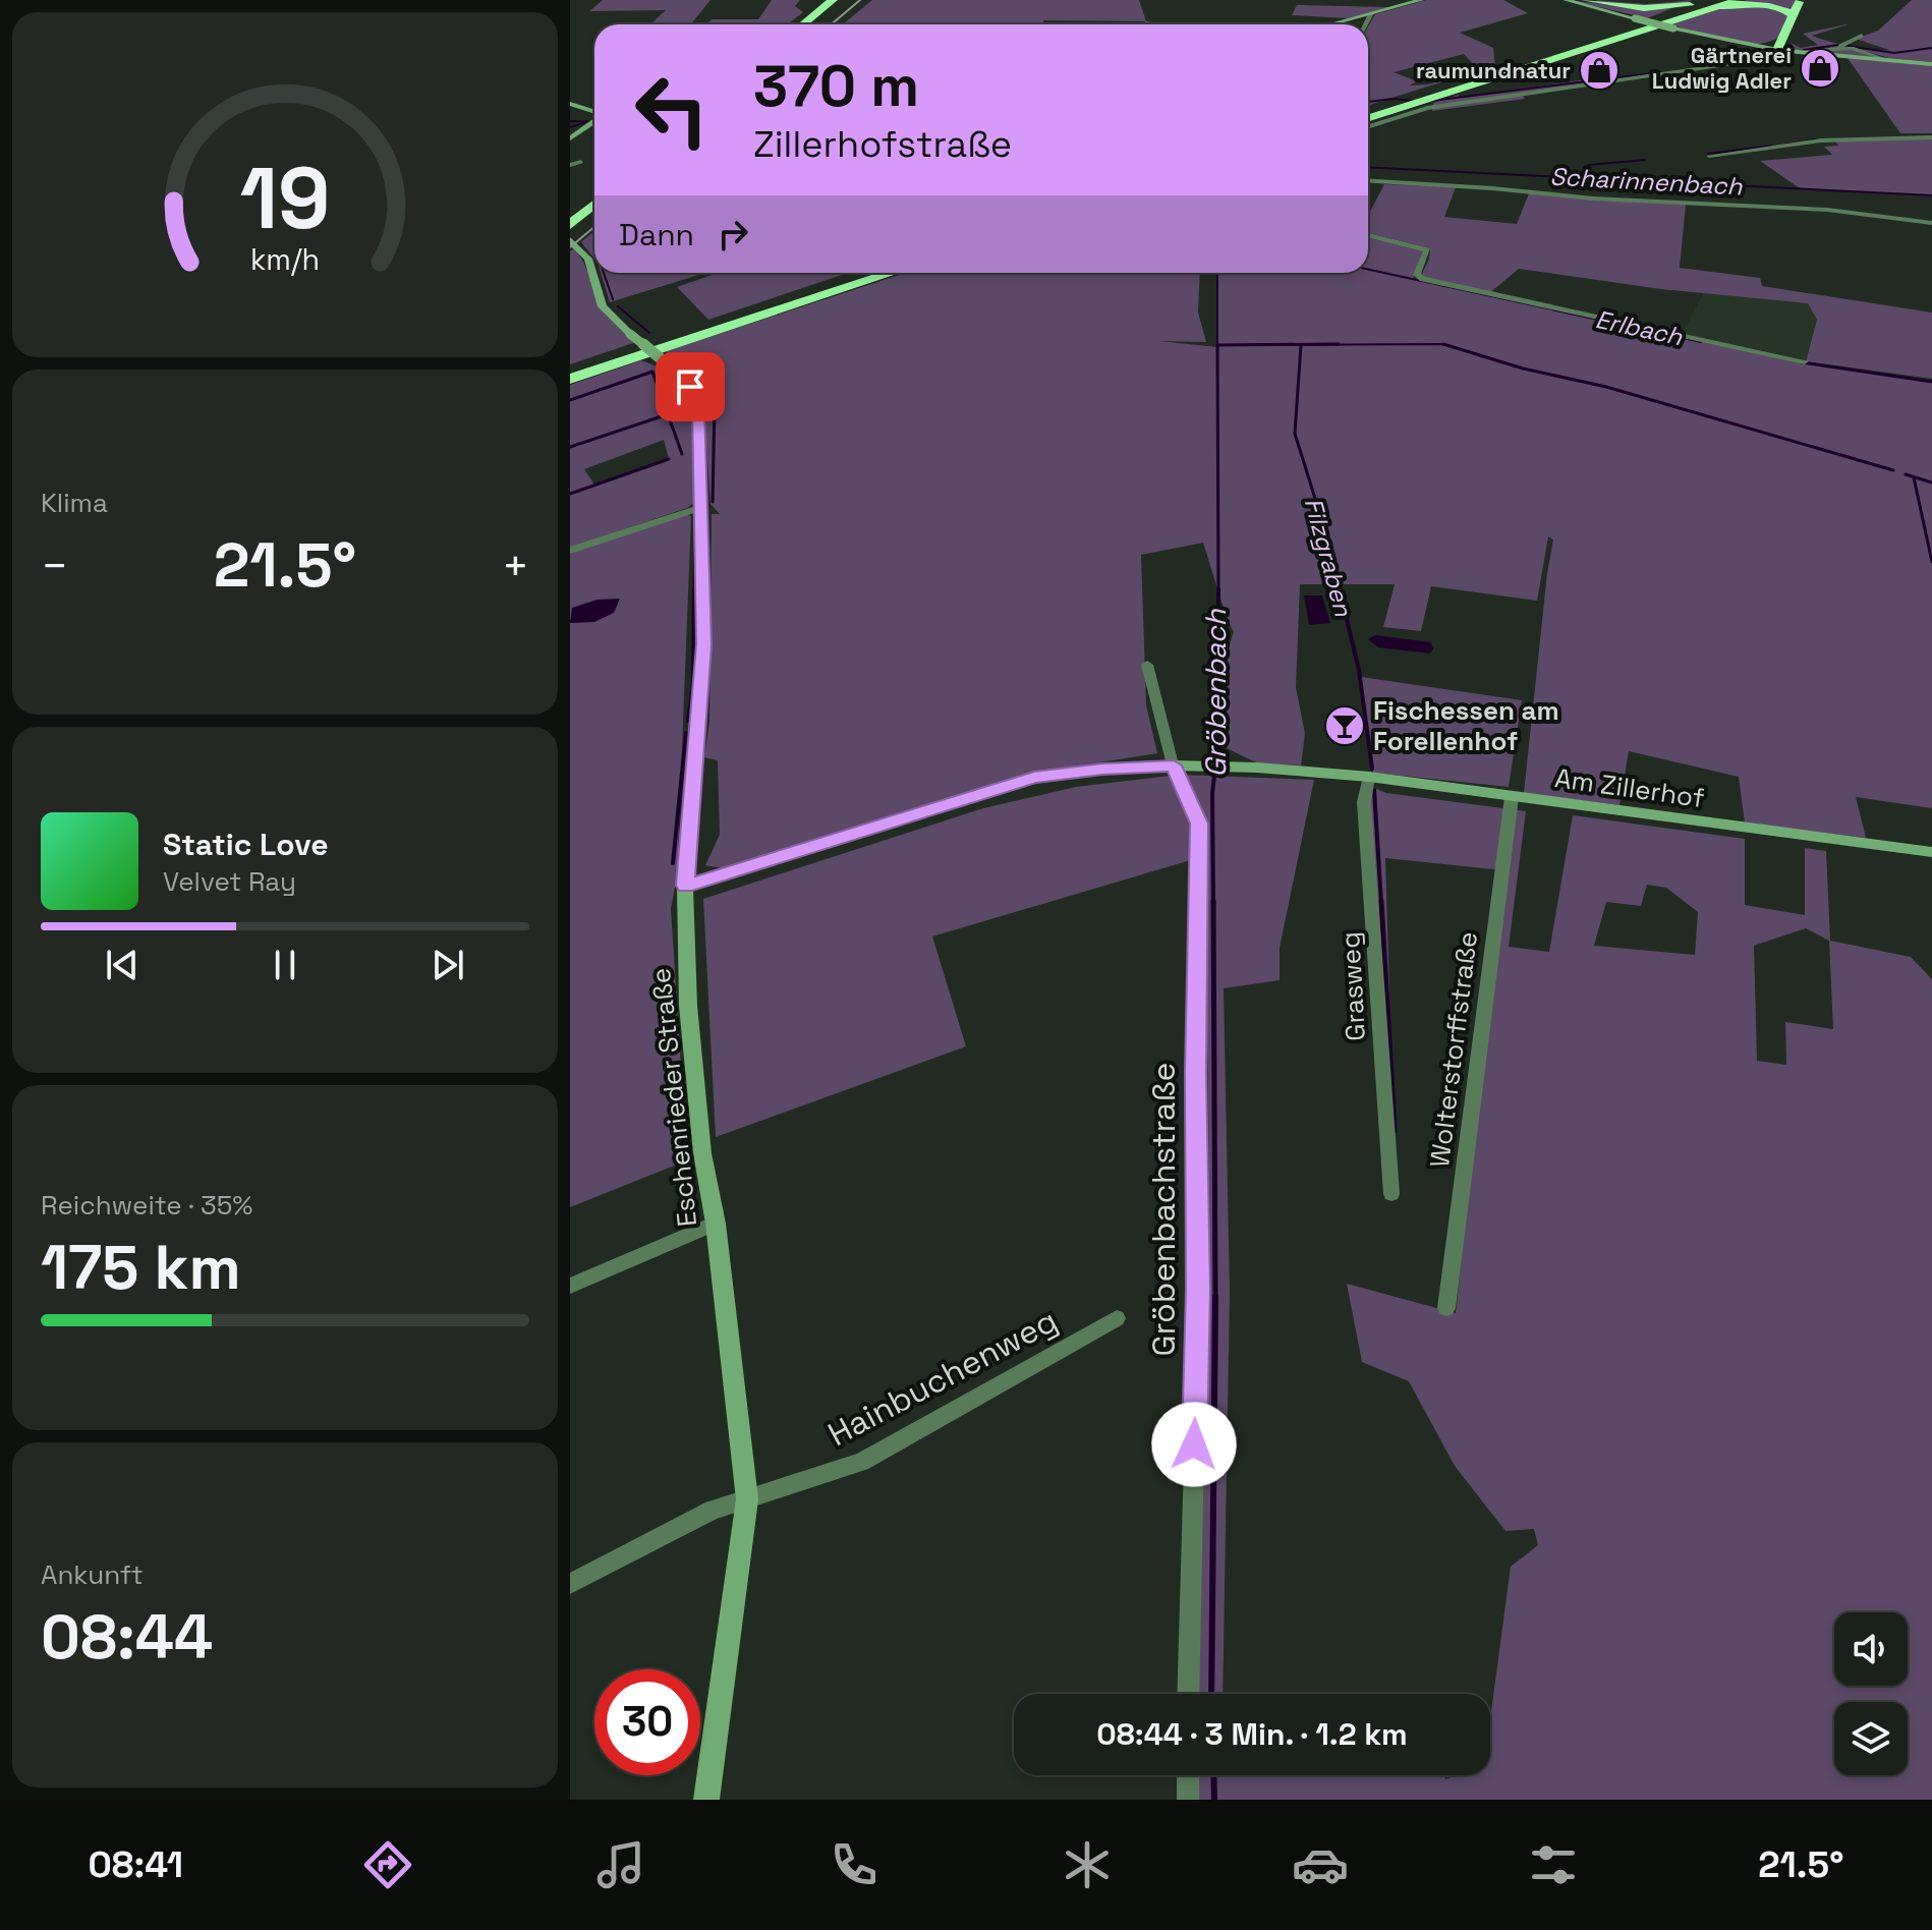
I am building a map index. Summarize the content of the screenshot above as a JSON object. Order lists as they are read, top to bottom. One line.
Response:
{"streets":{"street":["Am Zillerhof","Grasweg","Wolterstorffstraße","Eschenrieder Straße","Gröbenbachstraße","Hainbuchenweg"]},"crossings":[["Am Zillerhof","Grasweg"],["Am Zillerhof","Wolterstorffstraße"],["Am Zillerhof","Eschenrieder Straße"],["Am Zillerhof","Gröbenbachstraße"],["Eschenrieder Straße","Hainbuchenweg"]],"water":["Scharinnenbach","Erlbach","Filzgraben","Gröbenbach"],"places":{"shop":["Gärtnerei Ludwig Adler","raumundnatur"],"bar":["Fischessen am Forellenhof"]},"page":{"turn":["370 m","Zillerhofstraße"],"then":"Dann","tile":["Klima",["Reichweite · 35%","175 km"],["Ankunft","08:44"]],"heat":["−","21.5°","+"],"song":["Static Love","Velvet Ray"],"limit":"30","trip":"08:44 · 3 Min. · 1.2 km","tabs":["08:41","21.5°"],"gauge":["19","km/h"]}}
